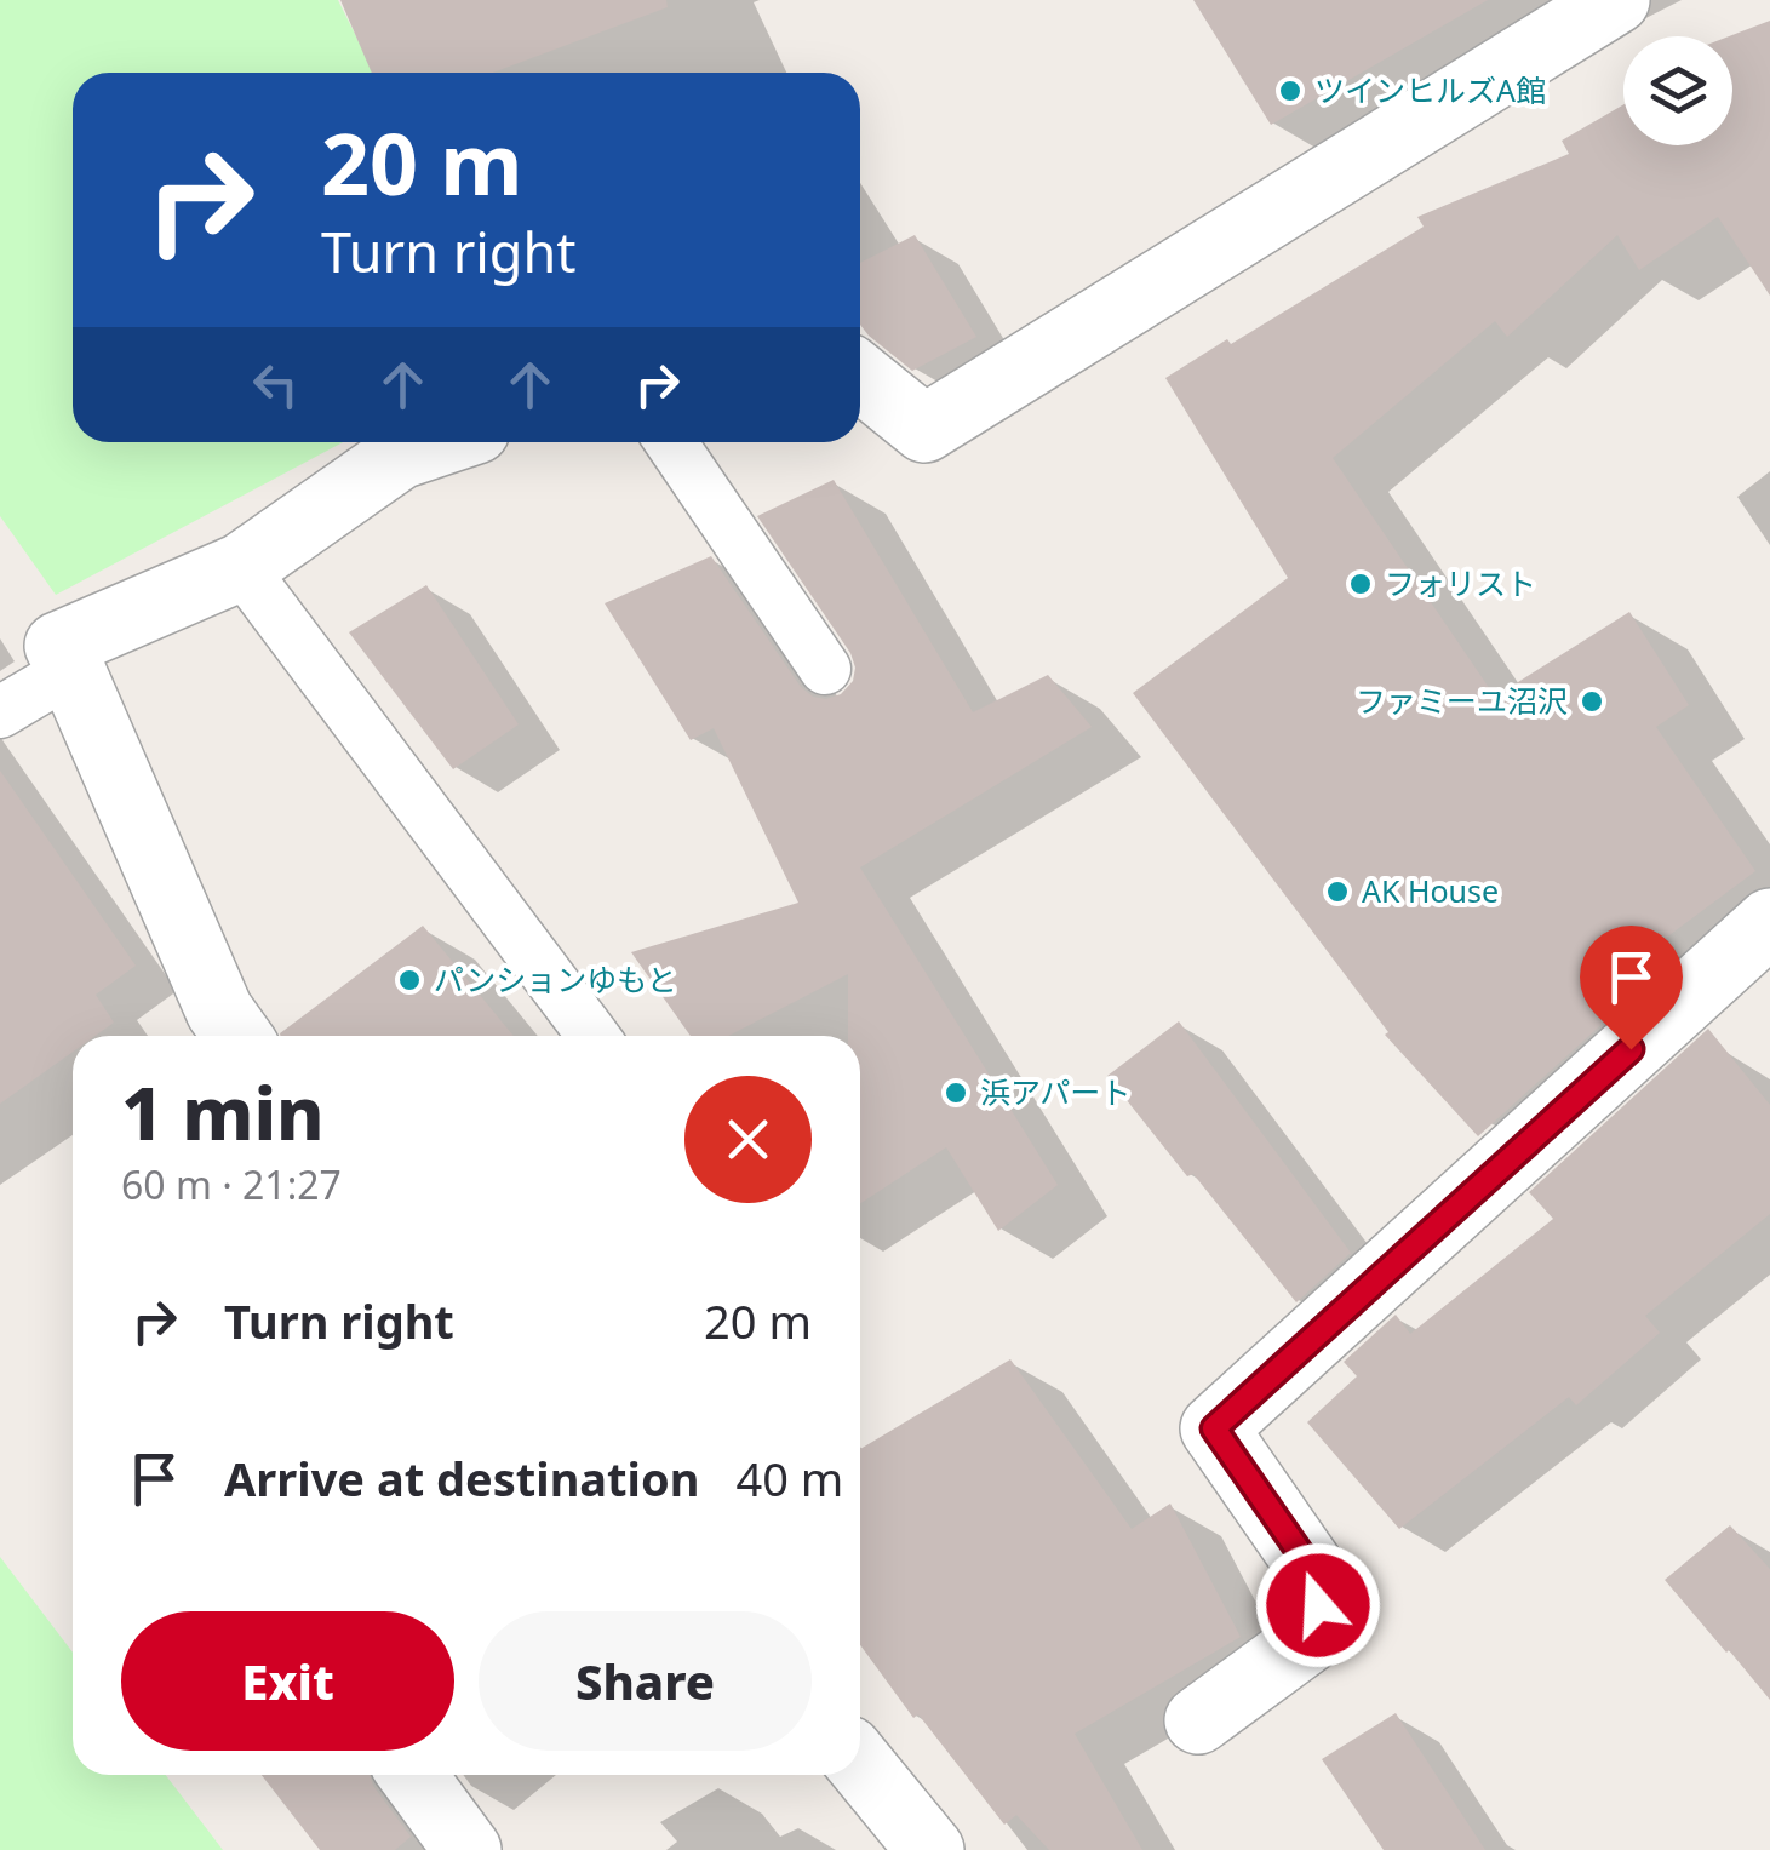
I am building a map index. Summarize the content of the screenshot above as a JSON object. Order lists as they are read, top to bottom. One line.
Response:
{"places":["ツインヒルズA館","フォリスト","ファミーユ沼沢","AK House","パンションゆもと","浜アパート"],"page":{"turn":["20 m","Turn right"],"heading":["1 min","60 m · 21:27"],"list":[{"name":"Turn right","value":"20 m"},{"name":"Arrive at destination","value":"40 m"}],"buttons":["Exit","Share"]}}
